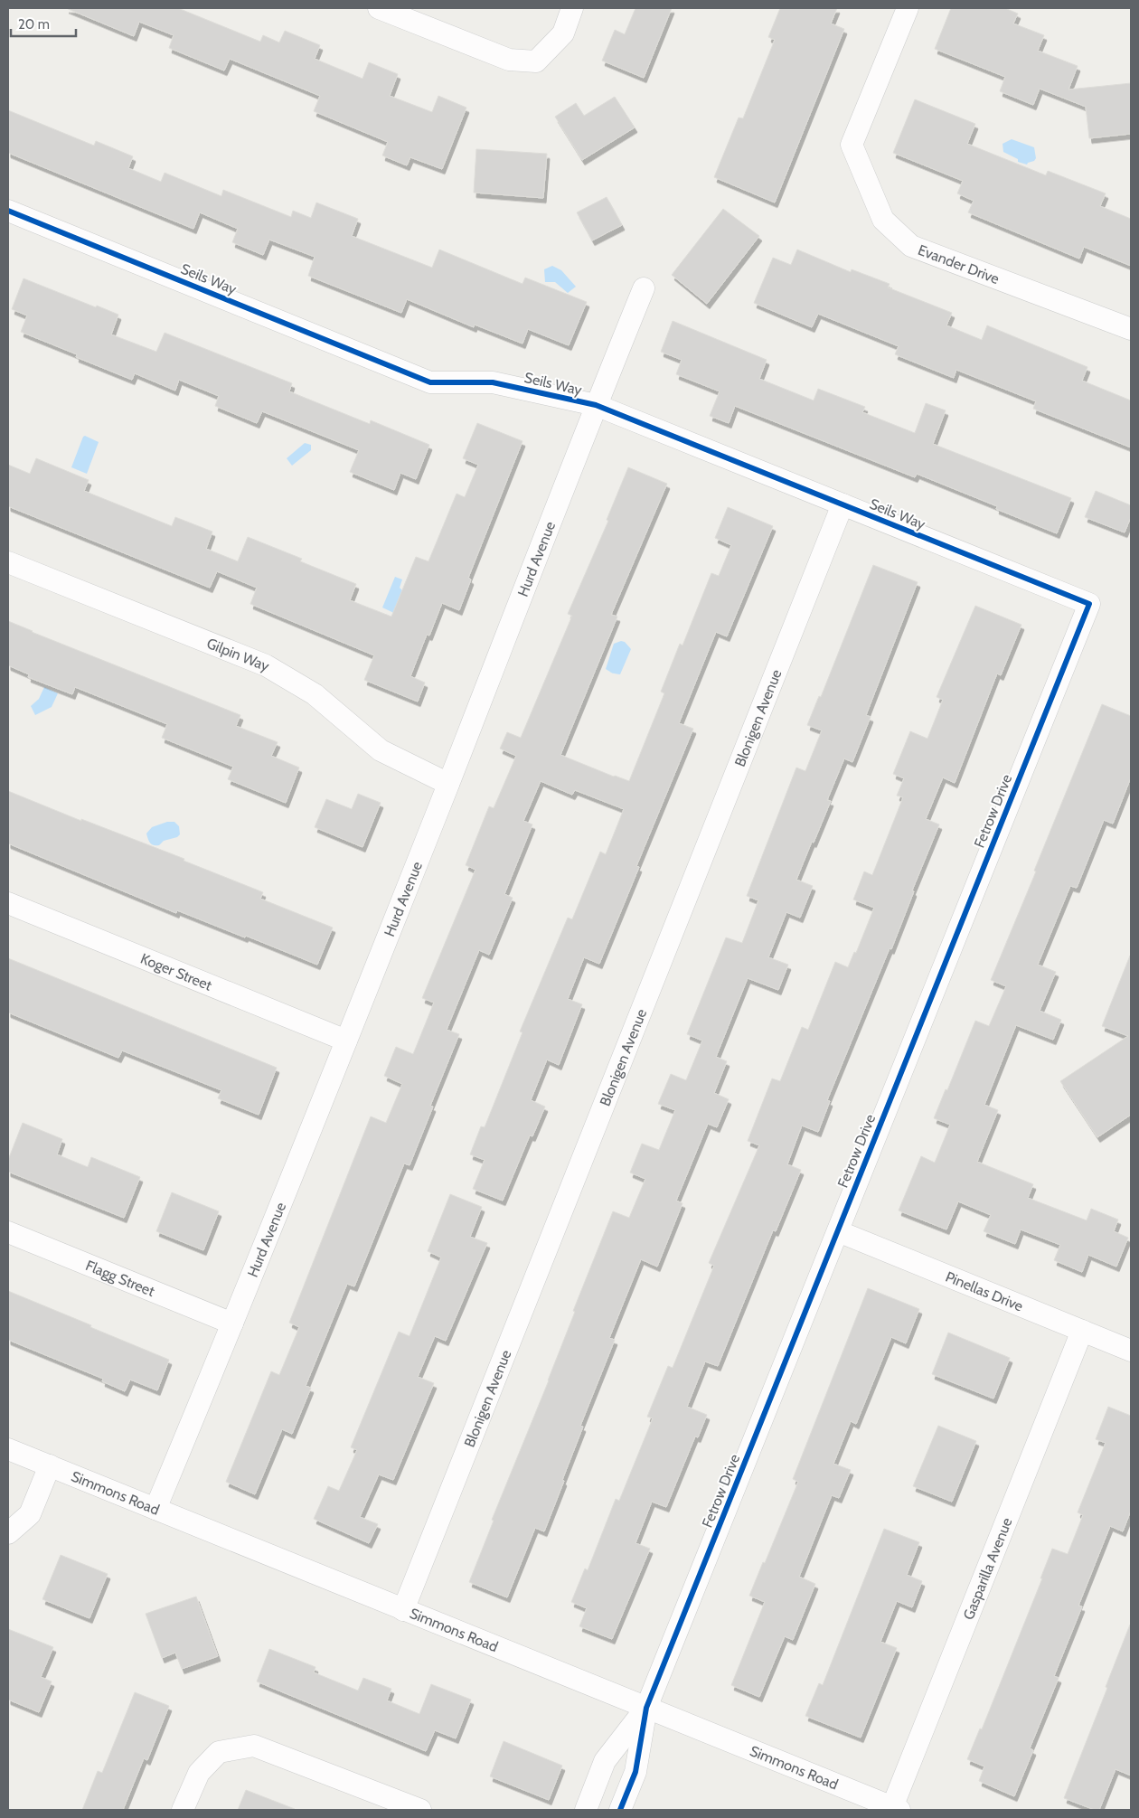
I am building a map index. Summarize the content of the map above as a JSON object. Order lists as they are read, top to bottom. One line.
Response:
{"streets":{"street":["Evander Drive","Seils Way","Hurd Avenue","Gilpin Way","Blonigen Avenue","Fetrow Drive","Koger Street","Flagg Street","Pinellas Drive","Simmons Road","Gasparilla Avenue"]},"crossings":[["Seils Way","Hurd Avenue"],["Seils Way","Blonigen Avenue"],["Seils Way","Fetrow Drive"],["Hurd Avenue","Gilpin Way"],["Hurd Avenue","Koger Street"],["Hurd Avenue","Flagg Street"],["Hurd Avenue","Simmons Road"],["Blonigen Avenue","Simmons Road"],["Fetrow Drive","Pinellas Drive"],["Fetrow Drive","Simmons Road"],["Pinellas Drive","Gasparilla Avenue"],["Simmons Road","Gasparilla Avenue"]],"scale_bar":"20 m"}
